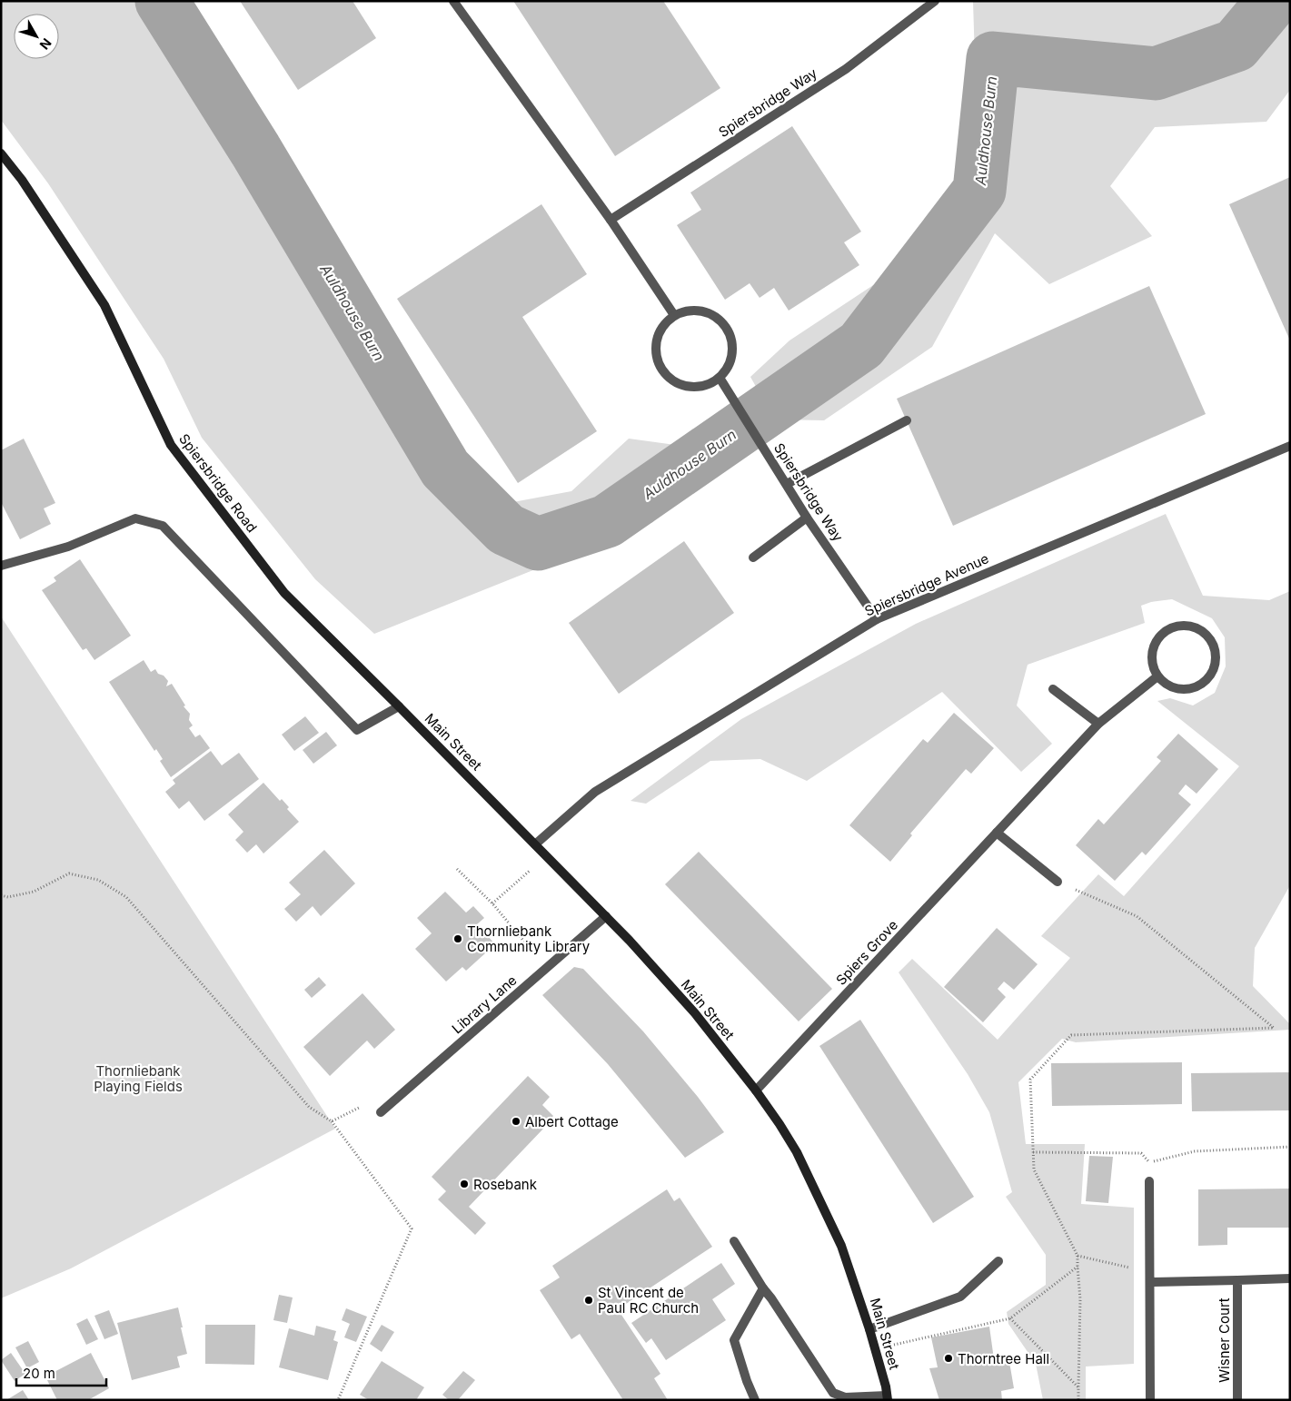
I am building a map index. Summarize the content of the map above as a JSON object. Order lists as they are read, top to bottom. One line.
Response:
{"streets":{"main road":["Spiersbridge Road","Main Street"],"street":["Spiersbridge Way","Spiersbridge Avenue","Spiers Grove","Library Lane","Wisner Court"]},"crossings":[["Spiersbridge Way","Spiersbridge Avenue"],["Spiersbridge Road","Main Street"],["Spiersbridge Avenue","Main Street"],["Main Street","Spiers Grove"],["Main Street","Library Lane"]],"water":["Auldhouse Burn"],"parks":["Thornliebank Playing Fields"],"places":["Thornliebank Community Library","Albert Cottage","Rosebank","St Vincent de Paul RC Church","Thorntree Hall"],"scale_bar":"20 m","north":"bottom right"}
